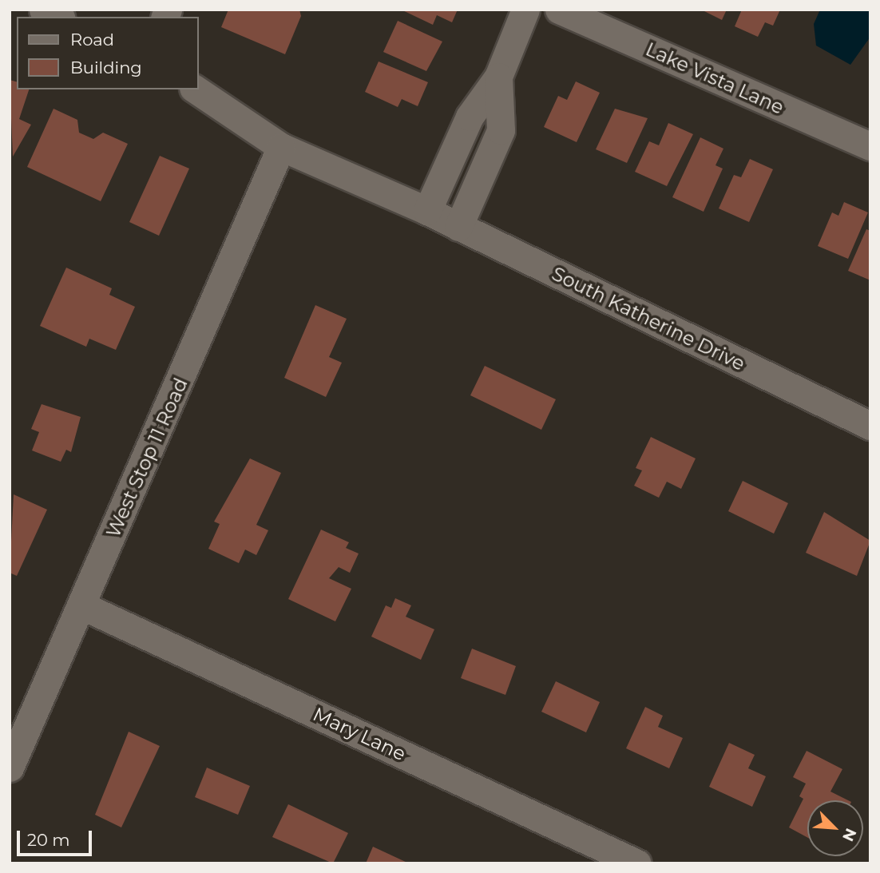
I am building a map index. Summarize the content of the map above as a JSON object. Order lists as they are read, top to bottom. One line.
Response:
{"streets":{"street":["Lake Vista Lane","South Katherine Drive","West Stop 11 Road","Mary Lane"]},"crossings":[["South Katherine Drive","West Stop 11 Road"],["West Stop 11 Road","Mary Lane"]],"legend":["Road","Building"],"scale_bar":"20 m","north":"bottom right"}
